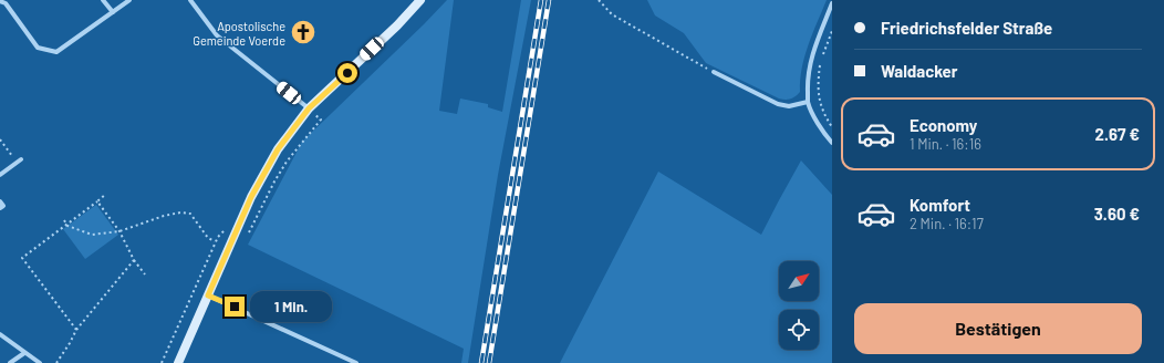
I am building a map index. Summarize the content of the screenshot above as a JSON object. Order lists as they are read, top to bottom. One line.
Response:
{"places":{"church":["Apostolische Gemeinde Voerde"]},"north":"top right","page":{"banner":["Friedrichsfelder Straße","Waldacker"],"list":[{"name":"Economy","note":"1 Min. · 16:16","value":"2.67 €"},{"name":"Komfort","note":"2 Min. · 16:17","value":"3.60 €"}],"bubble":"1 Min.","buttons":"Bestätigen"}}
